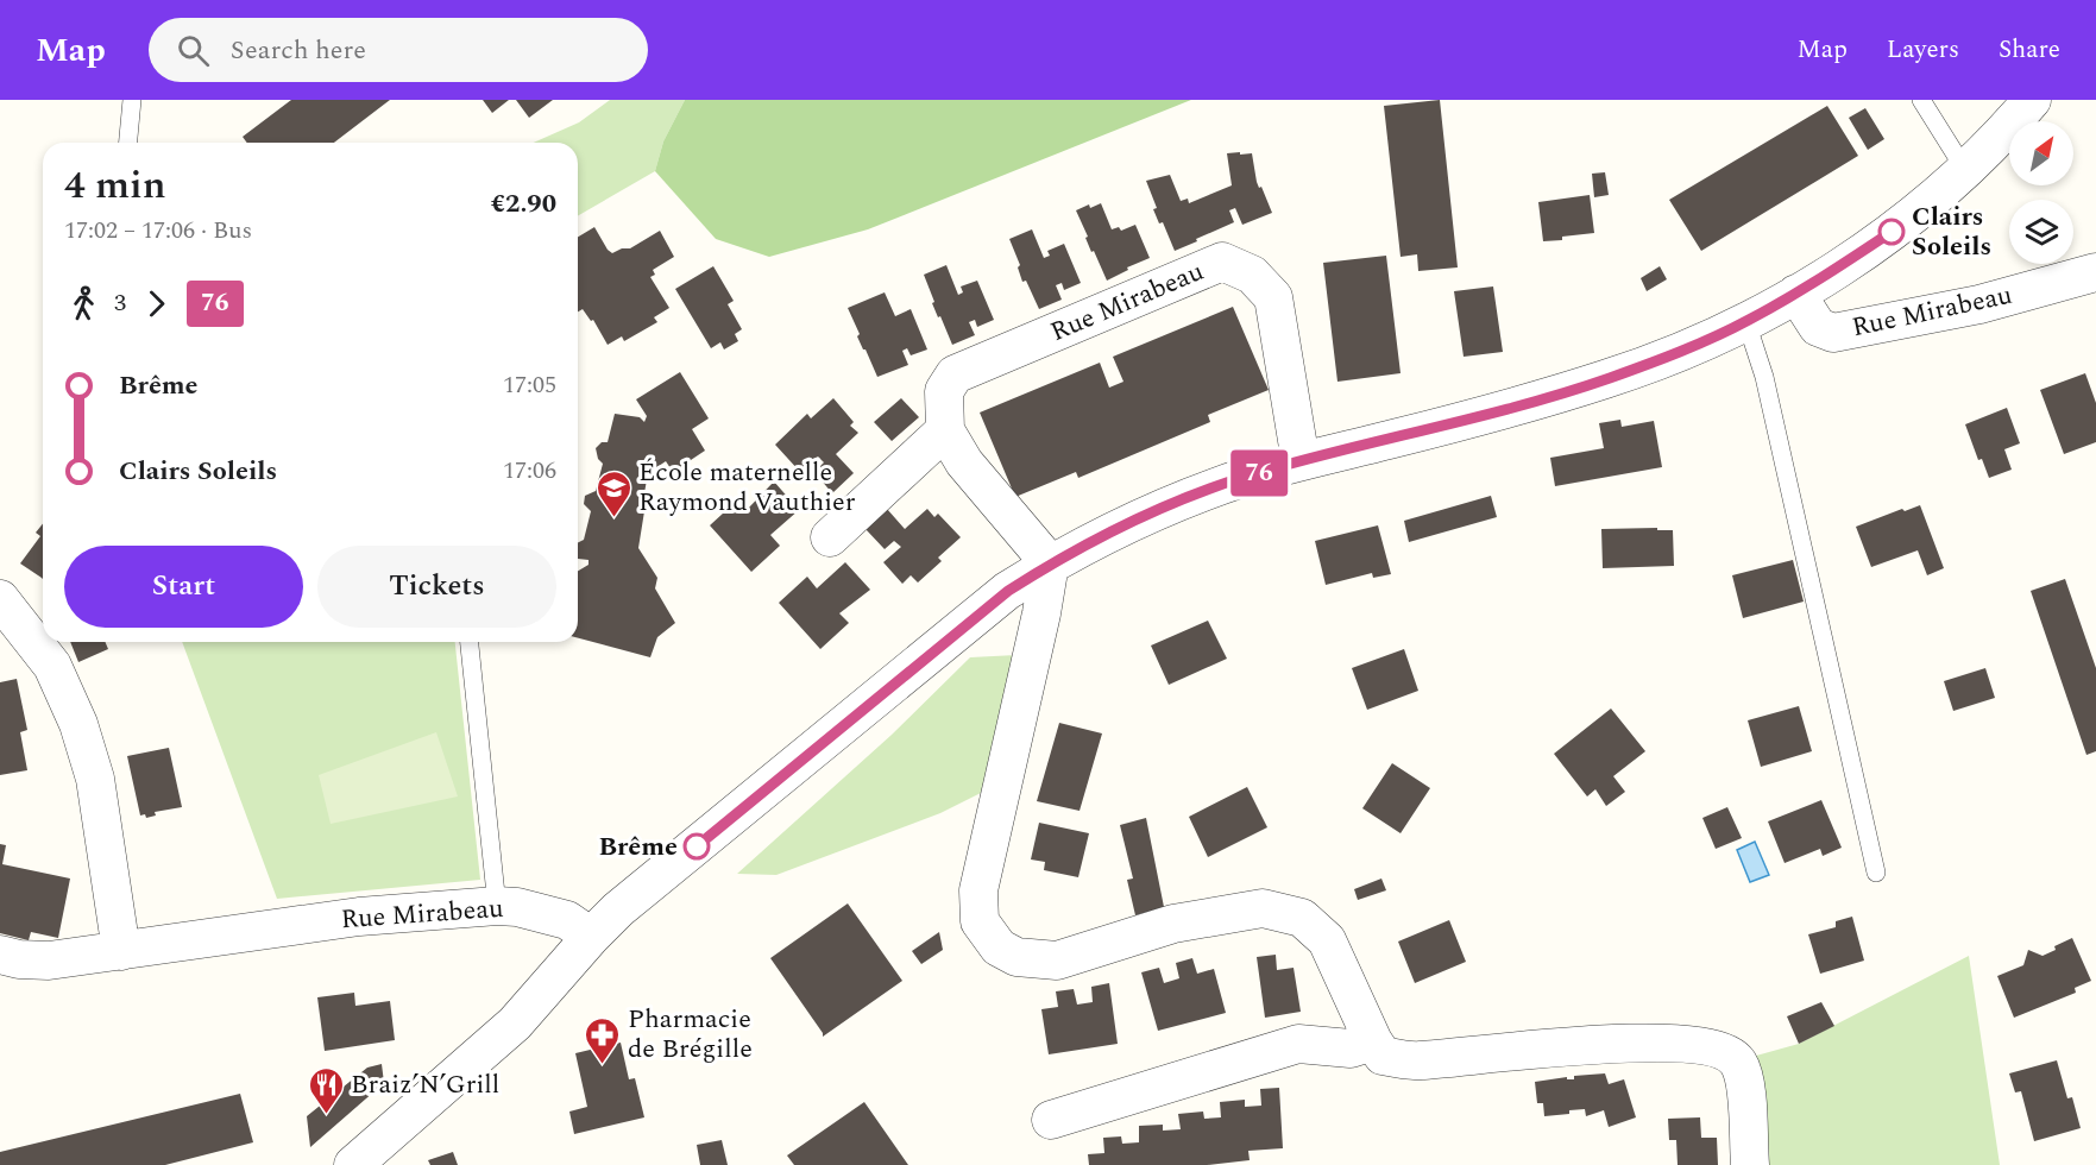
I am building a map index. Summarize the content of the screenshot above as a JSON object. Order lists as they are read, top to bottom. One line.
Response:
{"streets":{"street":["Rue Mirabeau"]},"places":{"other":["Clairs Soleils","Brême"],"school or university":["École maternelle Raymond Vauthier"],"pharmacy":["Pharmacie de Brégille"],"restaurant":["Braiz’N’Grill"]},"lines":["bus line 76"],"north":"top right","page":{"header":"Map","search":"Search here","nav":["Map","Layers","Share"],"on_map":"76","heading":["4 min","17:02 – 17:06 · Bus","€2.90"],"legs":["3","76"],"list":[{"name":"Brême","value":"17:05"},{"name":"Clairs Soleils","value":"17:06"}],"buttons":["Start","Tickets"]}}
